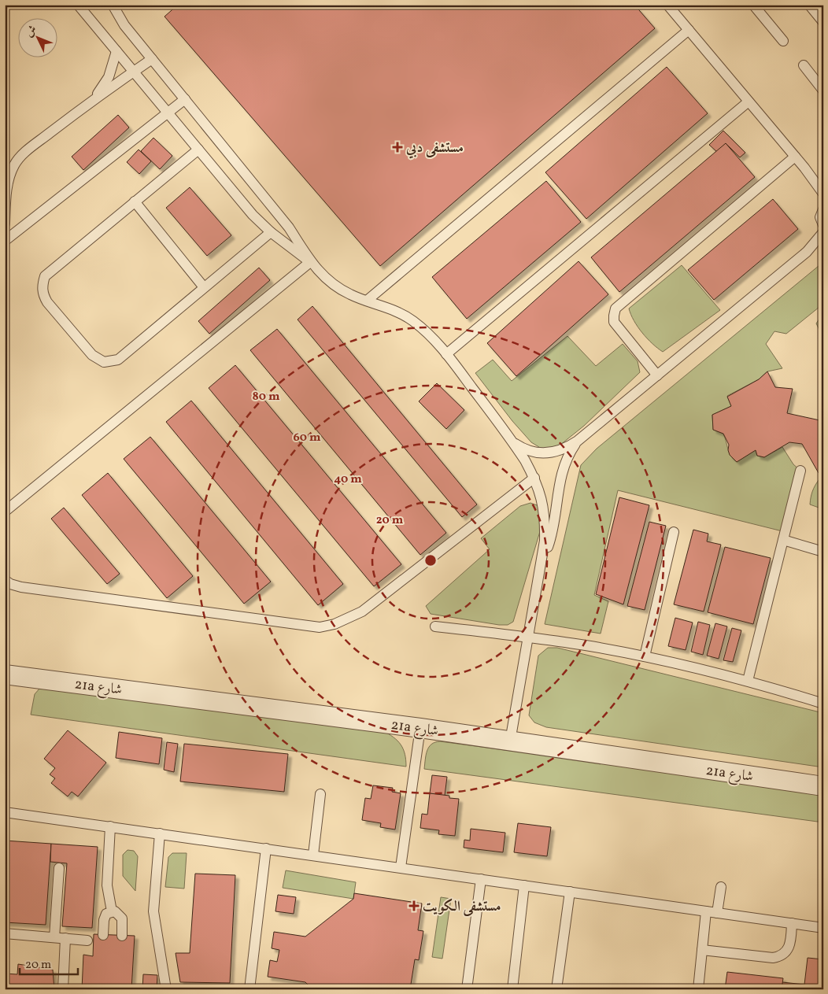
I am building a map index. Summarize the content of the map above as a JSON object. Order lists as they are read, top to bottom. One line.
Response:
{"streets":{"street":["21a شارع"]},"places":{"health":["مستشفى دبي","مستشفى الكويت"]},"scale_bar":"20 m","north":"top left","rings":["80 m","60 m","40 m","20 m"]}
